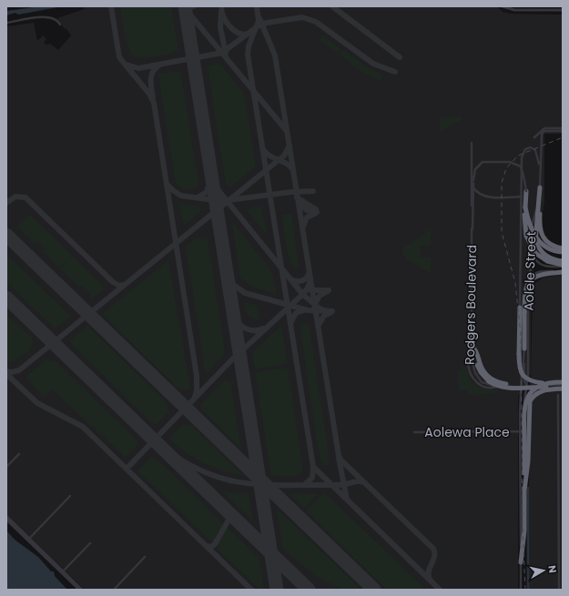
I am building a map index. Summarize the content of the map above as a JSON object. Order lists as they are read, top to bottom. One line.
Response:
{"streets":{"street":["Aolele Street","Rodgers Boulevard","Aolewa Place"]},"crossings":[["Aolele Street","Rodgers Boulevard"],["Aolele Street","Aolewa Place"]],"north":"right"}
